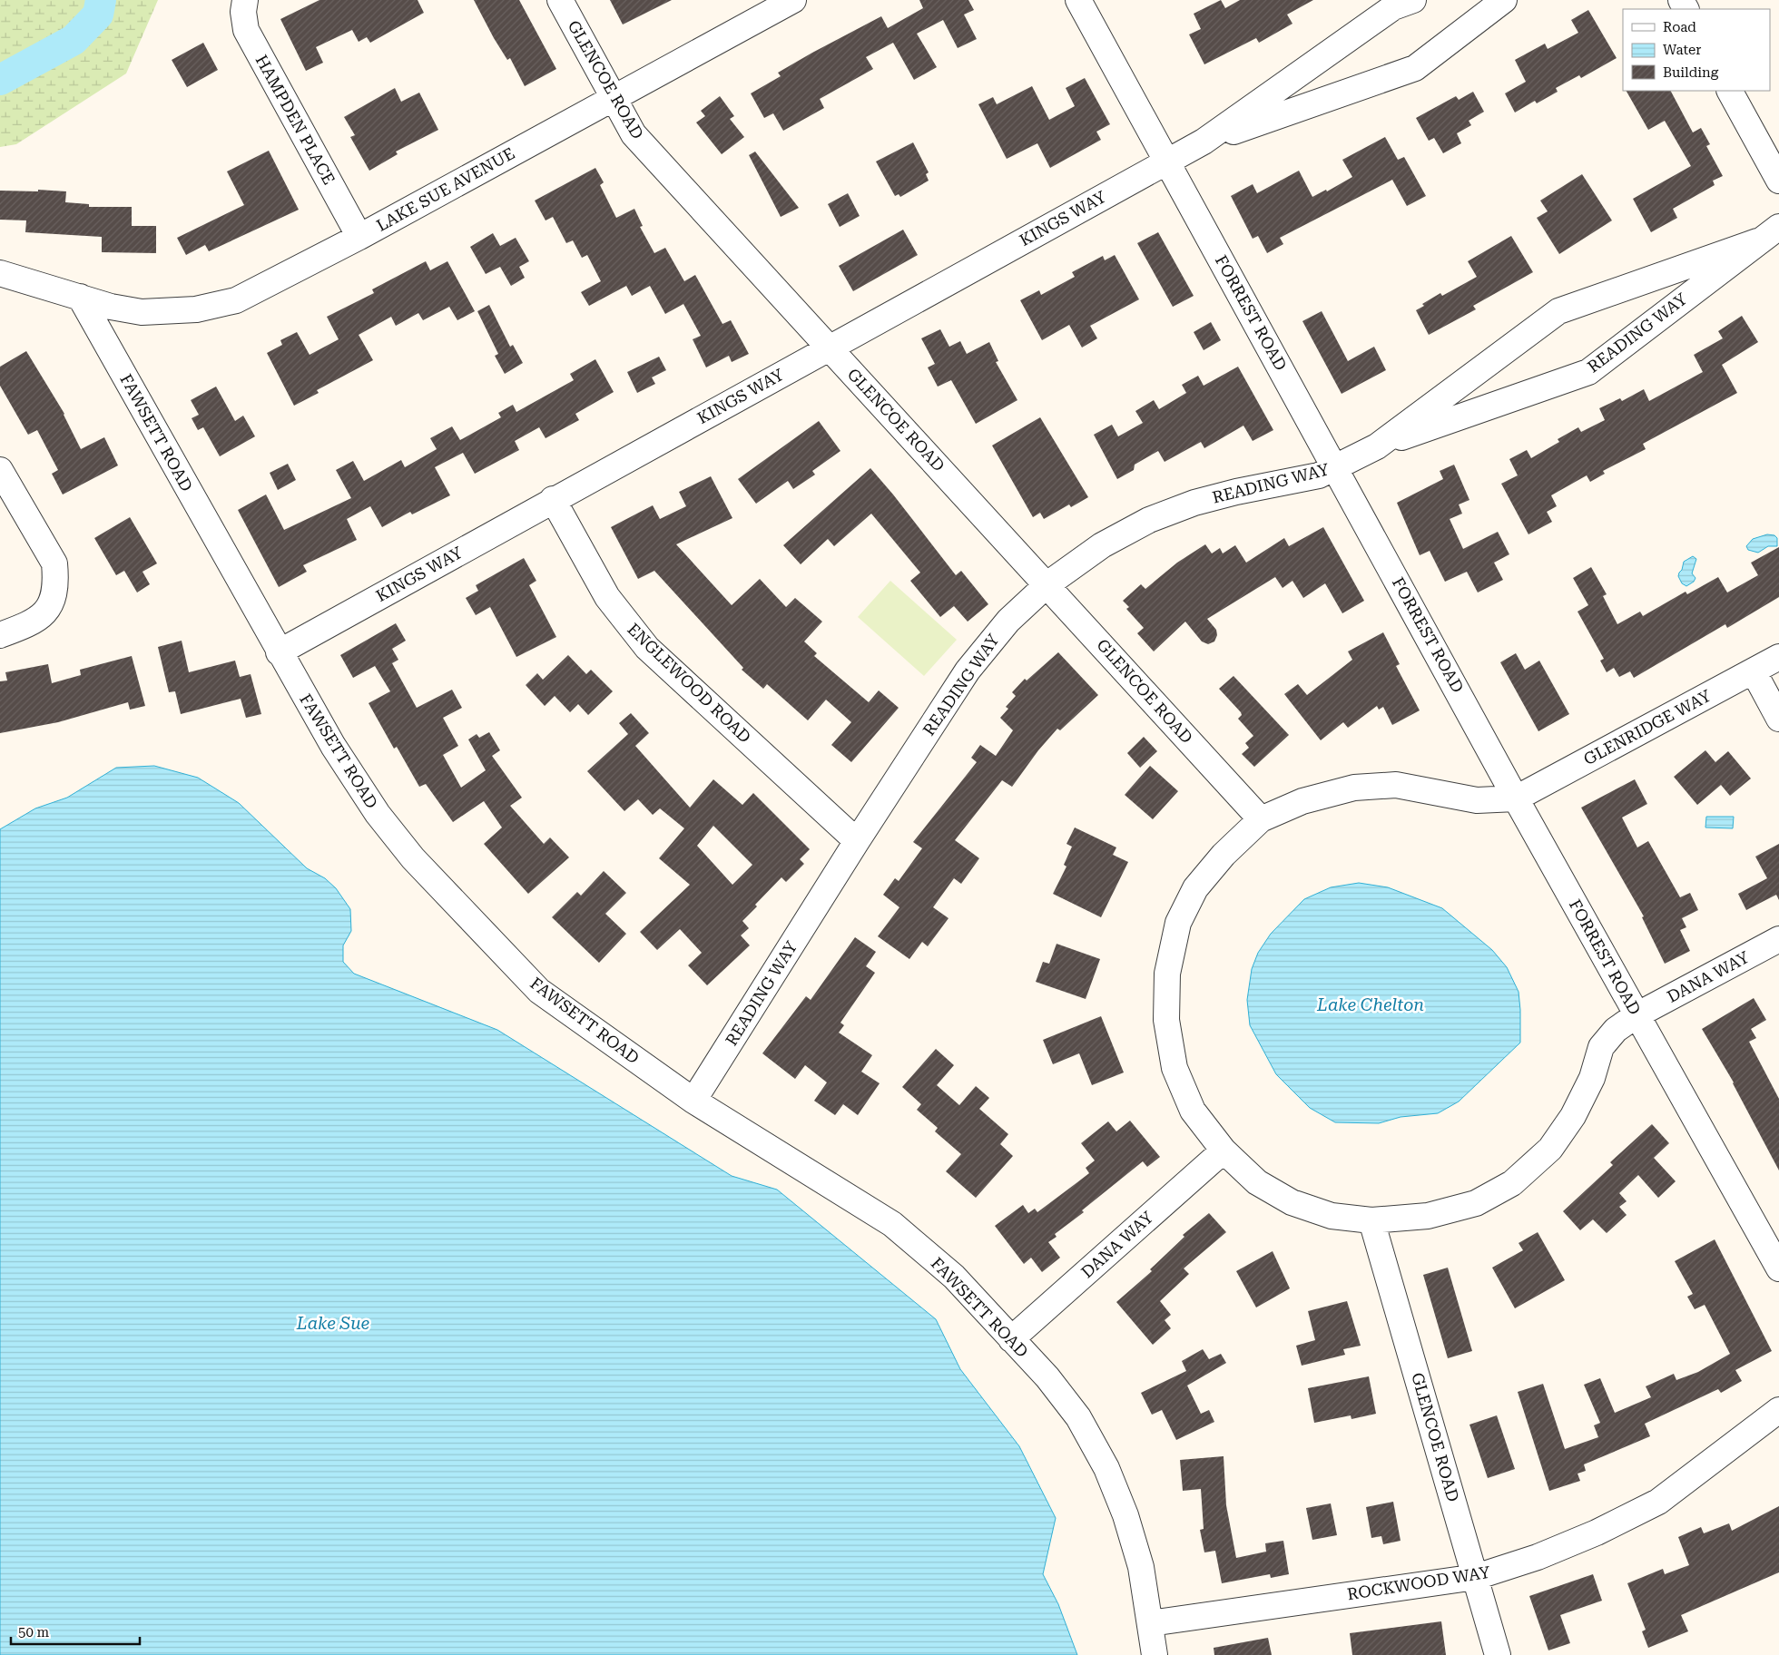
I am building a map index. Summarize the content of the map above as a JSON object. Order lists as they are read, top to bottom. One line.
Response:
{"streets":{"street":["GLENCOE ROAD","HAMPDEN PLACE","LAKE SUE AVENUE","KINGS WAY","FORREST ROAD","READING WAY","FAWSETT ROAD","ENGLEWOOD ROAD","GLENRIDGE WAY","DANA WAY","ROCKWOOD WAY"]},"crossings":[["GLENCOE ROAD","LAKE SUE AVENUE"],["GLENCOE ROAD","KINGS WAY"],["GLENCOE ROAD","READING WAY"],["GLENCOE ROAD","DANA WAY"],["GLENCOE ROAD","ROCKWOOD WAY"],["HAMPDEN PLACE","LAKE SUE AVENUE"],["LAKE SUE AVENUE","FAWSETT ROAD"],["KINGS WAY","FORREST ROAD"],["KINGS WAY","FAWSETT ROAD"],["KINGS WAY","ENGLEWOOD ROAD"],["FORREST ROAD","READING WAY"],["FORREST ROAD","GLENRIDGE WAY"],["FORREST ROAD","DANA WAY"],["READING WAY","FAWSETT ROAD"],["READING WAY","ENGLEWOOD ROAD"],["FAWSETT ROAD","DANA WAY"],["FAWSETT ROAD","ROCKWOOD WAY"]],"water":["Lake Chelton","Lake Sue"],"legend":["Road","Water","Building"],"scale_bar":"50 m"}
